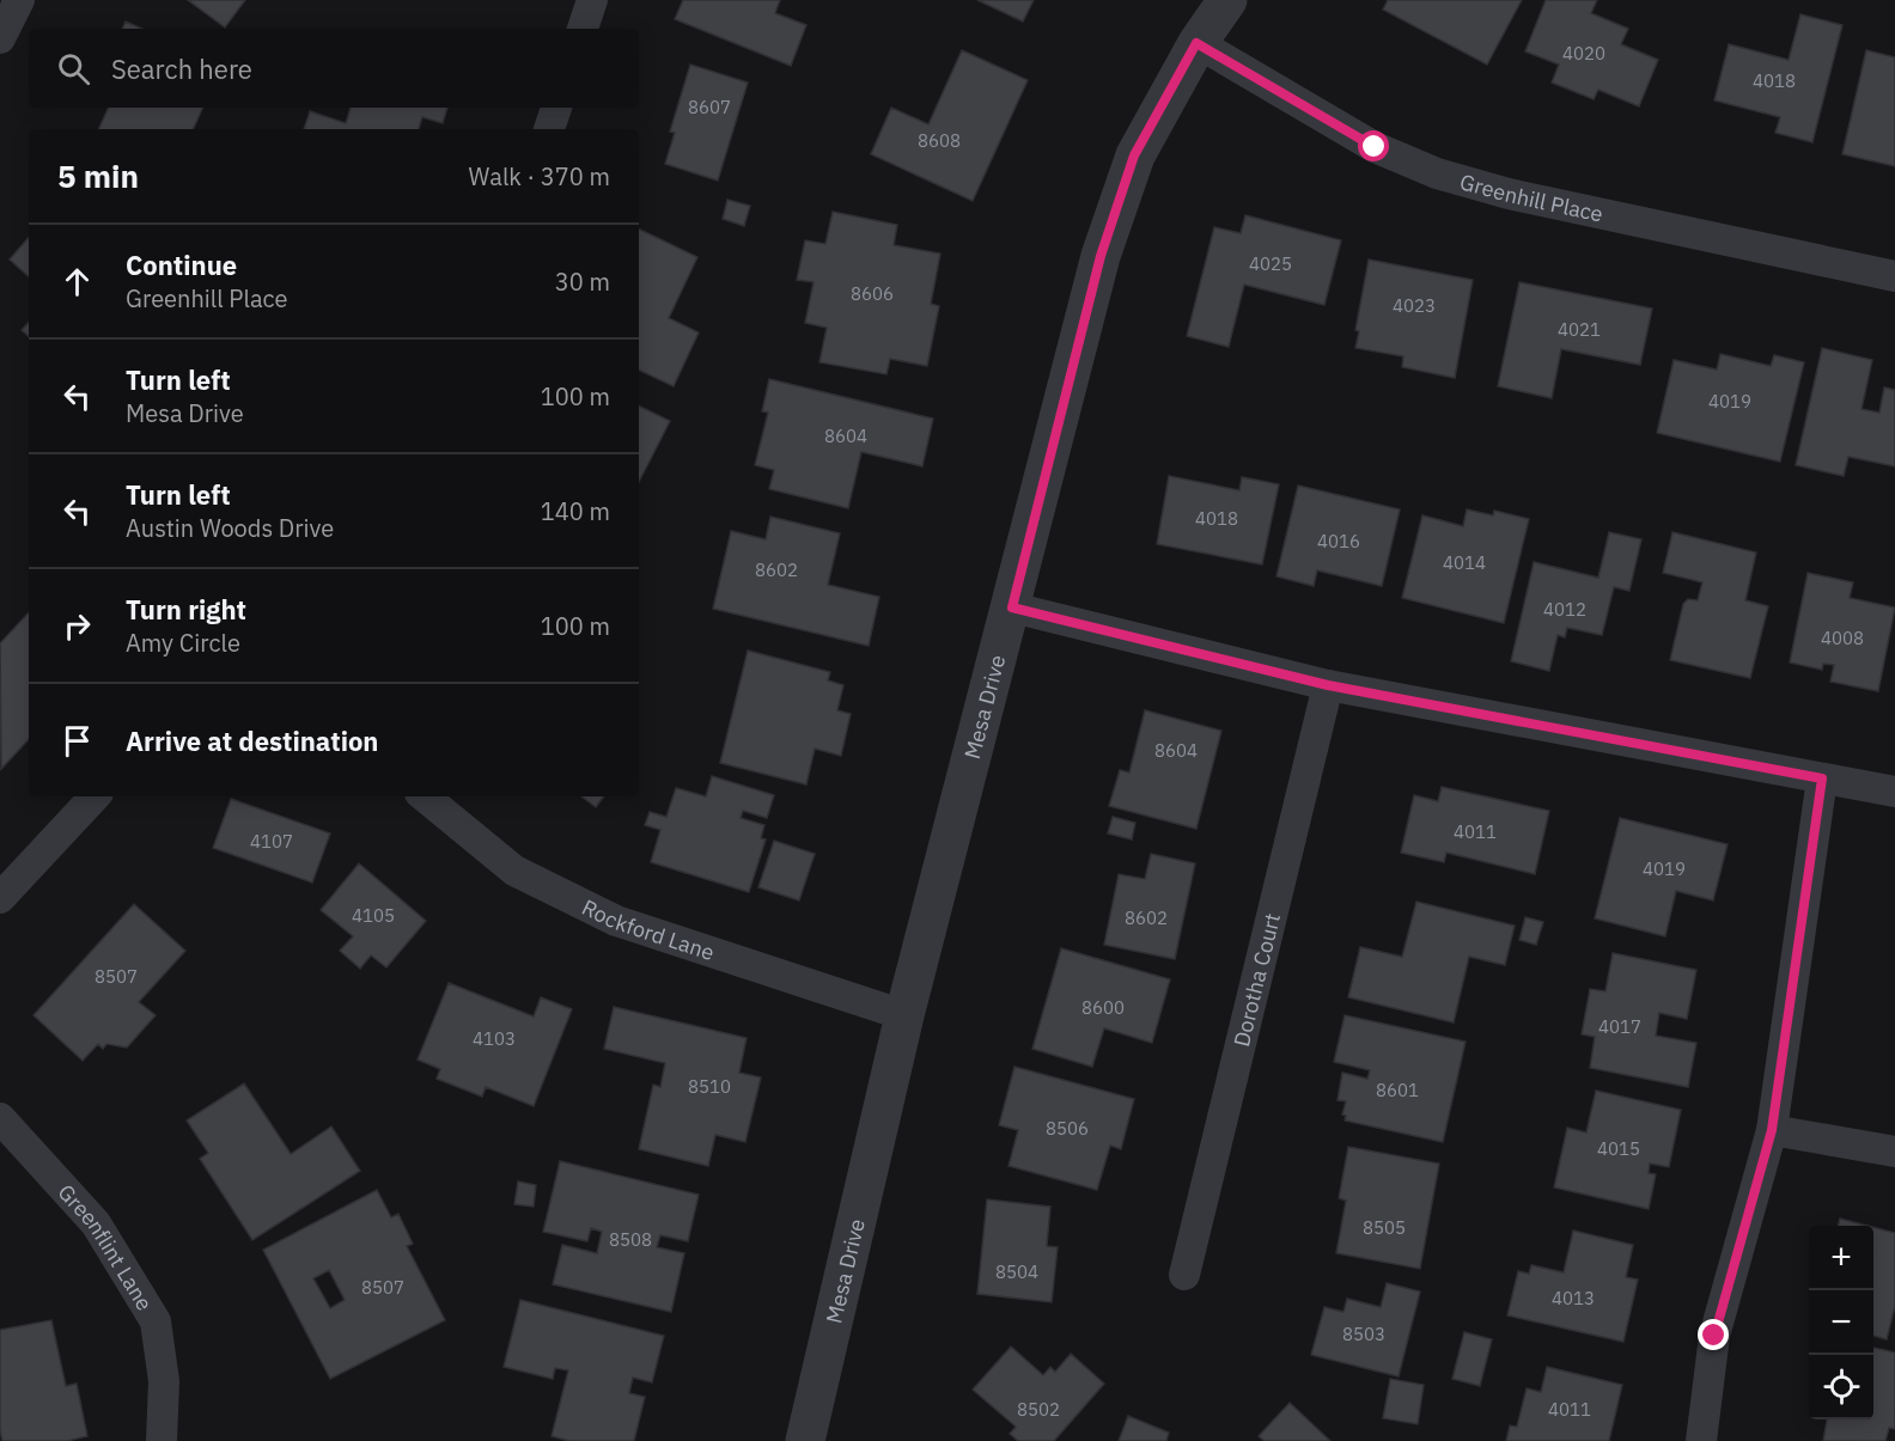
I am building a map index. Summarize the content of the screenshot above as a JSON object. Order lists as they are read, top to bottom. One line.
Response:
{"streets":{"street":["Greenhill Place","Mesa Drive","Rockford Lane","Dorotha Court","Greenflint Lane"]},"crossings":[["Greenhill Place","Mesa Drive"],["Mesa Drive","Rockford Lane"]],"house_numbers":["4020","4018","8607","8608","4025","8606","4023","4021","4019","8604","4018","4016","4014","8602","4012","4008","8604","4011","4107","4019","4105","8602","8507","8600","4017","4103","8510","8601","8506","4015","8505","8508","8504","8507","4013","8503","8502","4011"],"page":{"search":"Search here","heading":["5 min","Walk · 370 m"],"list":[["Continue","Greenhill Place","30 m"],["Turn left","Mesa Drive","100 m"],["Turn left","Austin Woods Drive","140 m"],["Turn right","Amy Circle","100 m"],"Arrive at destination"],"map_buttons":["+","−"]}}
